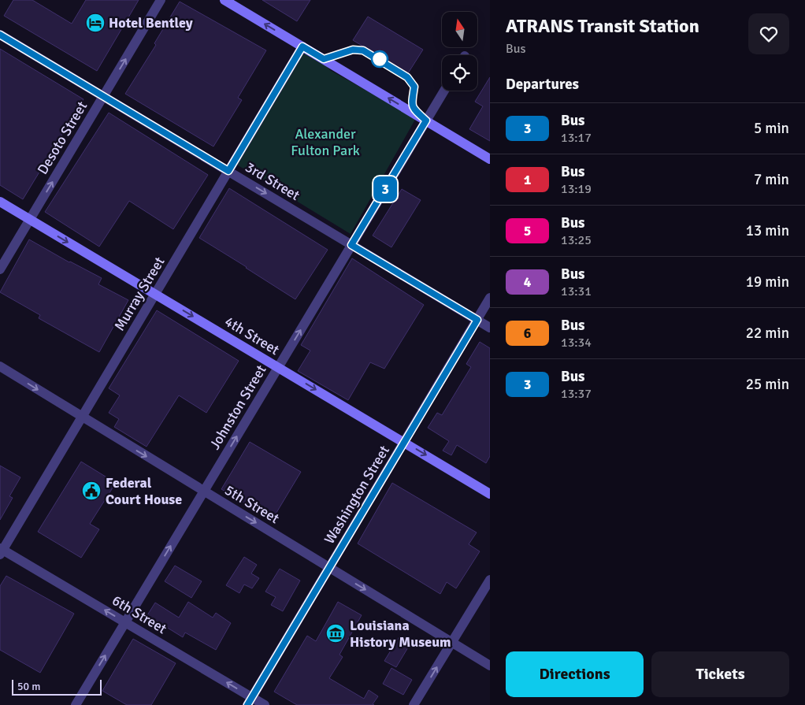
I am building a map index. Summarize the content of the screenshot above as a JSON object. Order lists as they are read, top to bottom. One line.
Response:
{"streets":{"main road":["4th Street"],"street":["Desoto Street","3rd Street","Murray Street","Johnston Street","Washington Street","5th Street","6th Street"]},"crossings":[["Desoto Street","3rd Street"],["Desoto Street","4th Street"],["3rd Street","Murray Street"],["3rd Street","Johnston Street"],["3rd Street","Washington Street"],["Murray Street","4th Street"],["Murray Street","5th Street"],["Murray Street","6th Street"],["4th Street","Johnston Street"],["4th Street","Washington Street"],["Johnston Street","5th Street"],["Johnston Street","6th Street"],["Washington Street","5th Street"],["Washington Street","6th Street"]],"one_way":["Desoto Street","4th Street","Johnston Street","5th Street","6th Street"],"parks":["Alexander Fulton Park"],"places":{"hotel":["Hotel Bentley"],"public building":["Federal Court House"],"museum":["Louisiana History Museum"]},"lines":["bus line 3"],"scale_bar":"50 m","north":"top","page":{"on_map":"3","heading":[["ATRANS Transit Station","Bus"],"Departures"],"list":[{"mark":"3","name":"Bus","note":"13:17","value":"5 min"},{"mark":"1","name":"Bus","note":"13:19","value":"7 min"},{"mark":"5","name":"Bus","note":"13:25","value":"13 min"},{"mark":"4","name":"Bus","note":"13:31","value":"19 min"},{"mark":"6","name":"Bus","note":"13:34","value":"22 min"},{"mark":"3","name":"Bus","note":"13:37","value":"25 min"}],"buttons":["Directions","Tickets"],"scale":"50 m"}}
